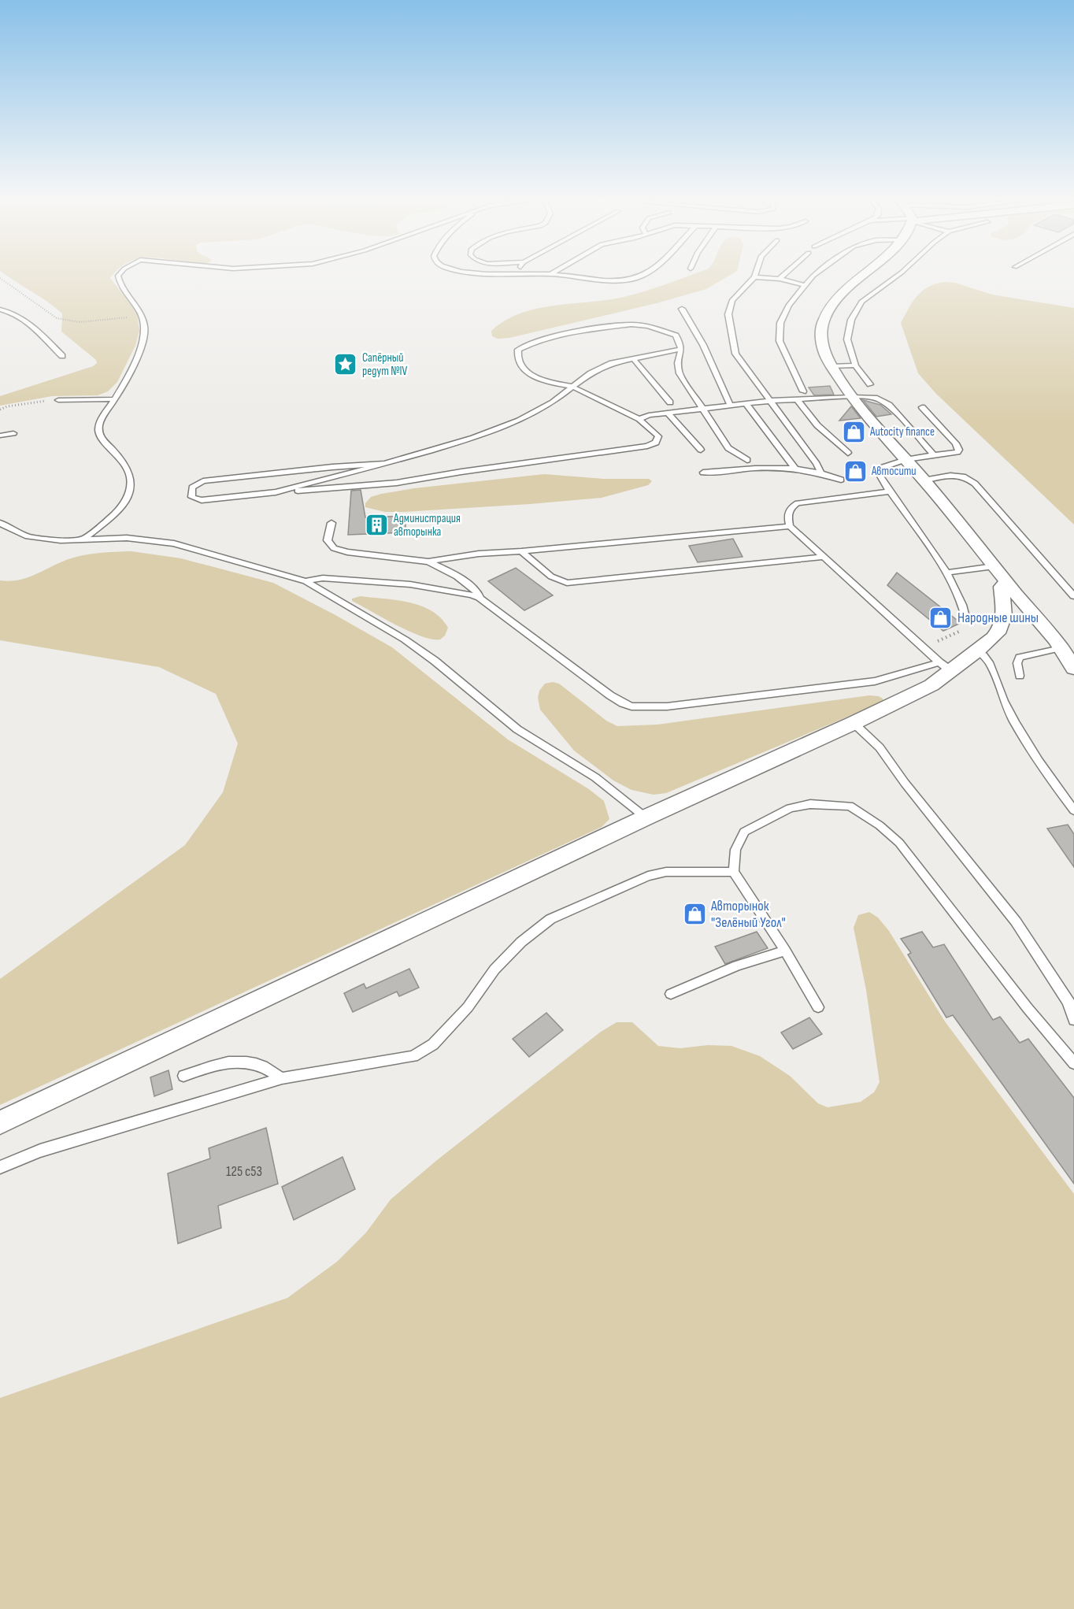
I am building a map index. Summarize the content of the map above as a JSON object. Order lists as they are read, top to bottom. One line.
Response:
{"places":{"place":["Сапёрный редут №IV"],"shop":["Autocity finance","Автосити","Народные шины","Авторынок \"Зелёный Угол\""],"building":["Администрация авторынка"]},"house_numbers":["125 с53"]}
